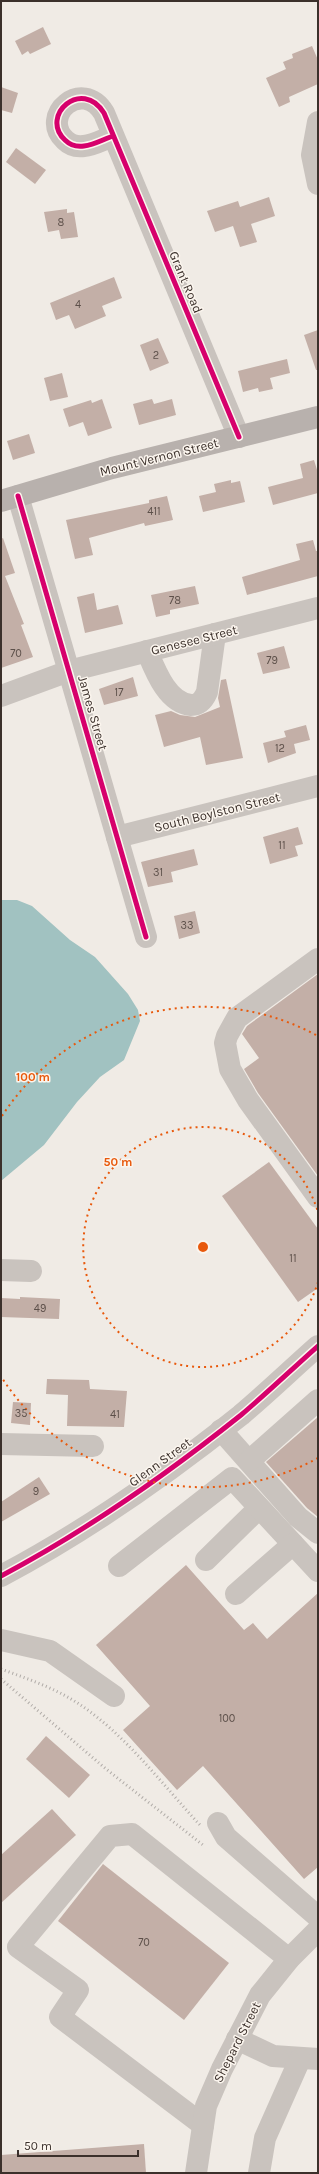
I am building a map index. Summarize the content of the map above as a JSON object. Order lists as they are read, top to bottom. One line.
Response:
{"streets":{"main road":["Mount Vernon Street"],"street":["Grant Road","Genesee Street","James Street","South Boylston Street","Glenn Street","Shepard Street"]},"crossings":[["Grant Road","Mount Vernon Street"],["Mount Vernon Street","James Street"],["Genesee Street","James Street"],["James Street","South Boylston Street"]],"house_numbers":["8","4","2","411","78","70","79","17","12","11","31","33","11","49","35","41","9","100","70"],"scale_bar":"50 m","rings":["100 m","50 m"]}
